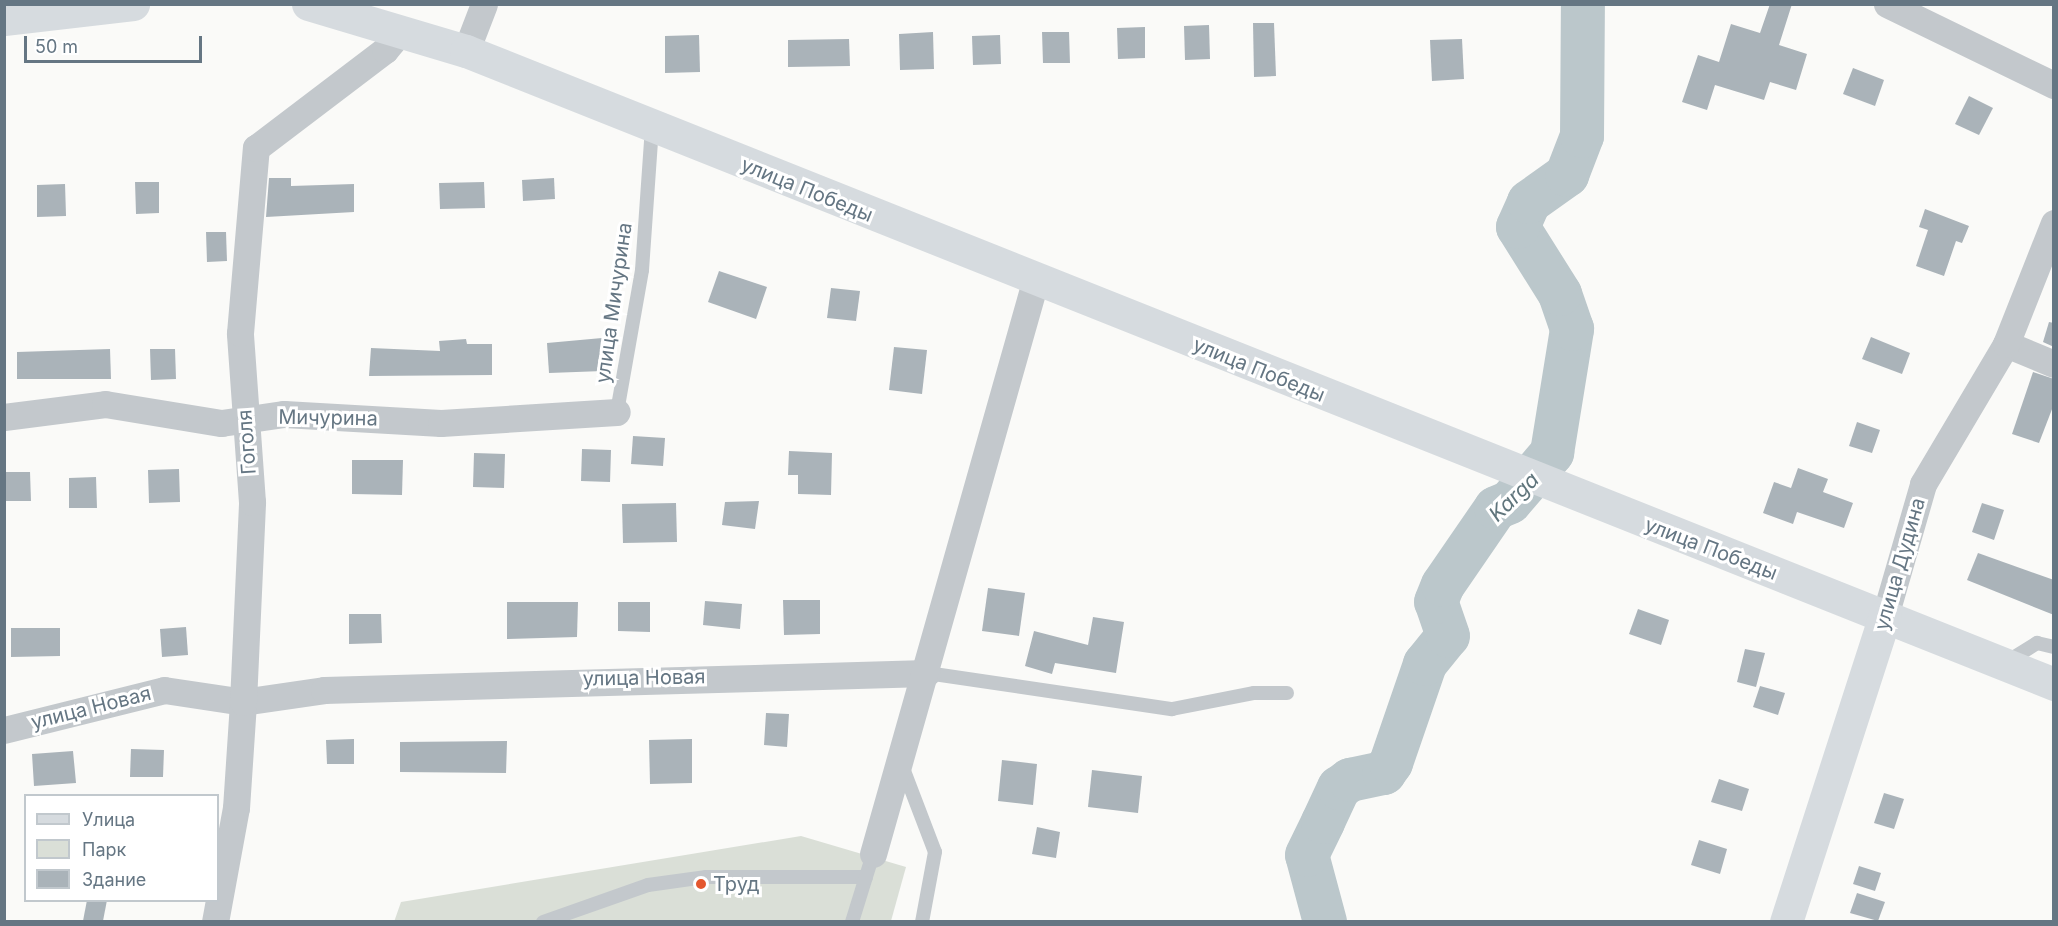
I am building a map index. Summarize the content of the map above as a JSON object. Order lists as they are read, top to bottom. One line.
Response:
{"streets":{"street":["улица Победы","Мичурина","Гоголя","улица Дудина","улица Новая"],"lane":["улица Мичурина"]},"crossings":[["улица Победы","улица Мичурина"],["улица Победы","Гоголя"],["улица Победы","улица Дудина"],["улица Мичурина","Мичурина"],["Мичурина","Гоголя"],["Гоголя","улица Новая"]],"water":["Karga"],"places":["Труд"],"legend":["Улица","Парк","Здание"],"scale_bar":"50 m"}
